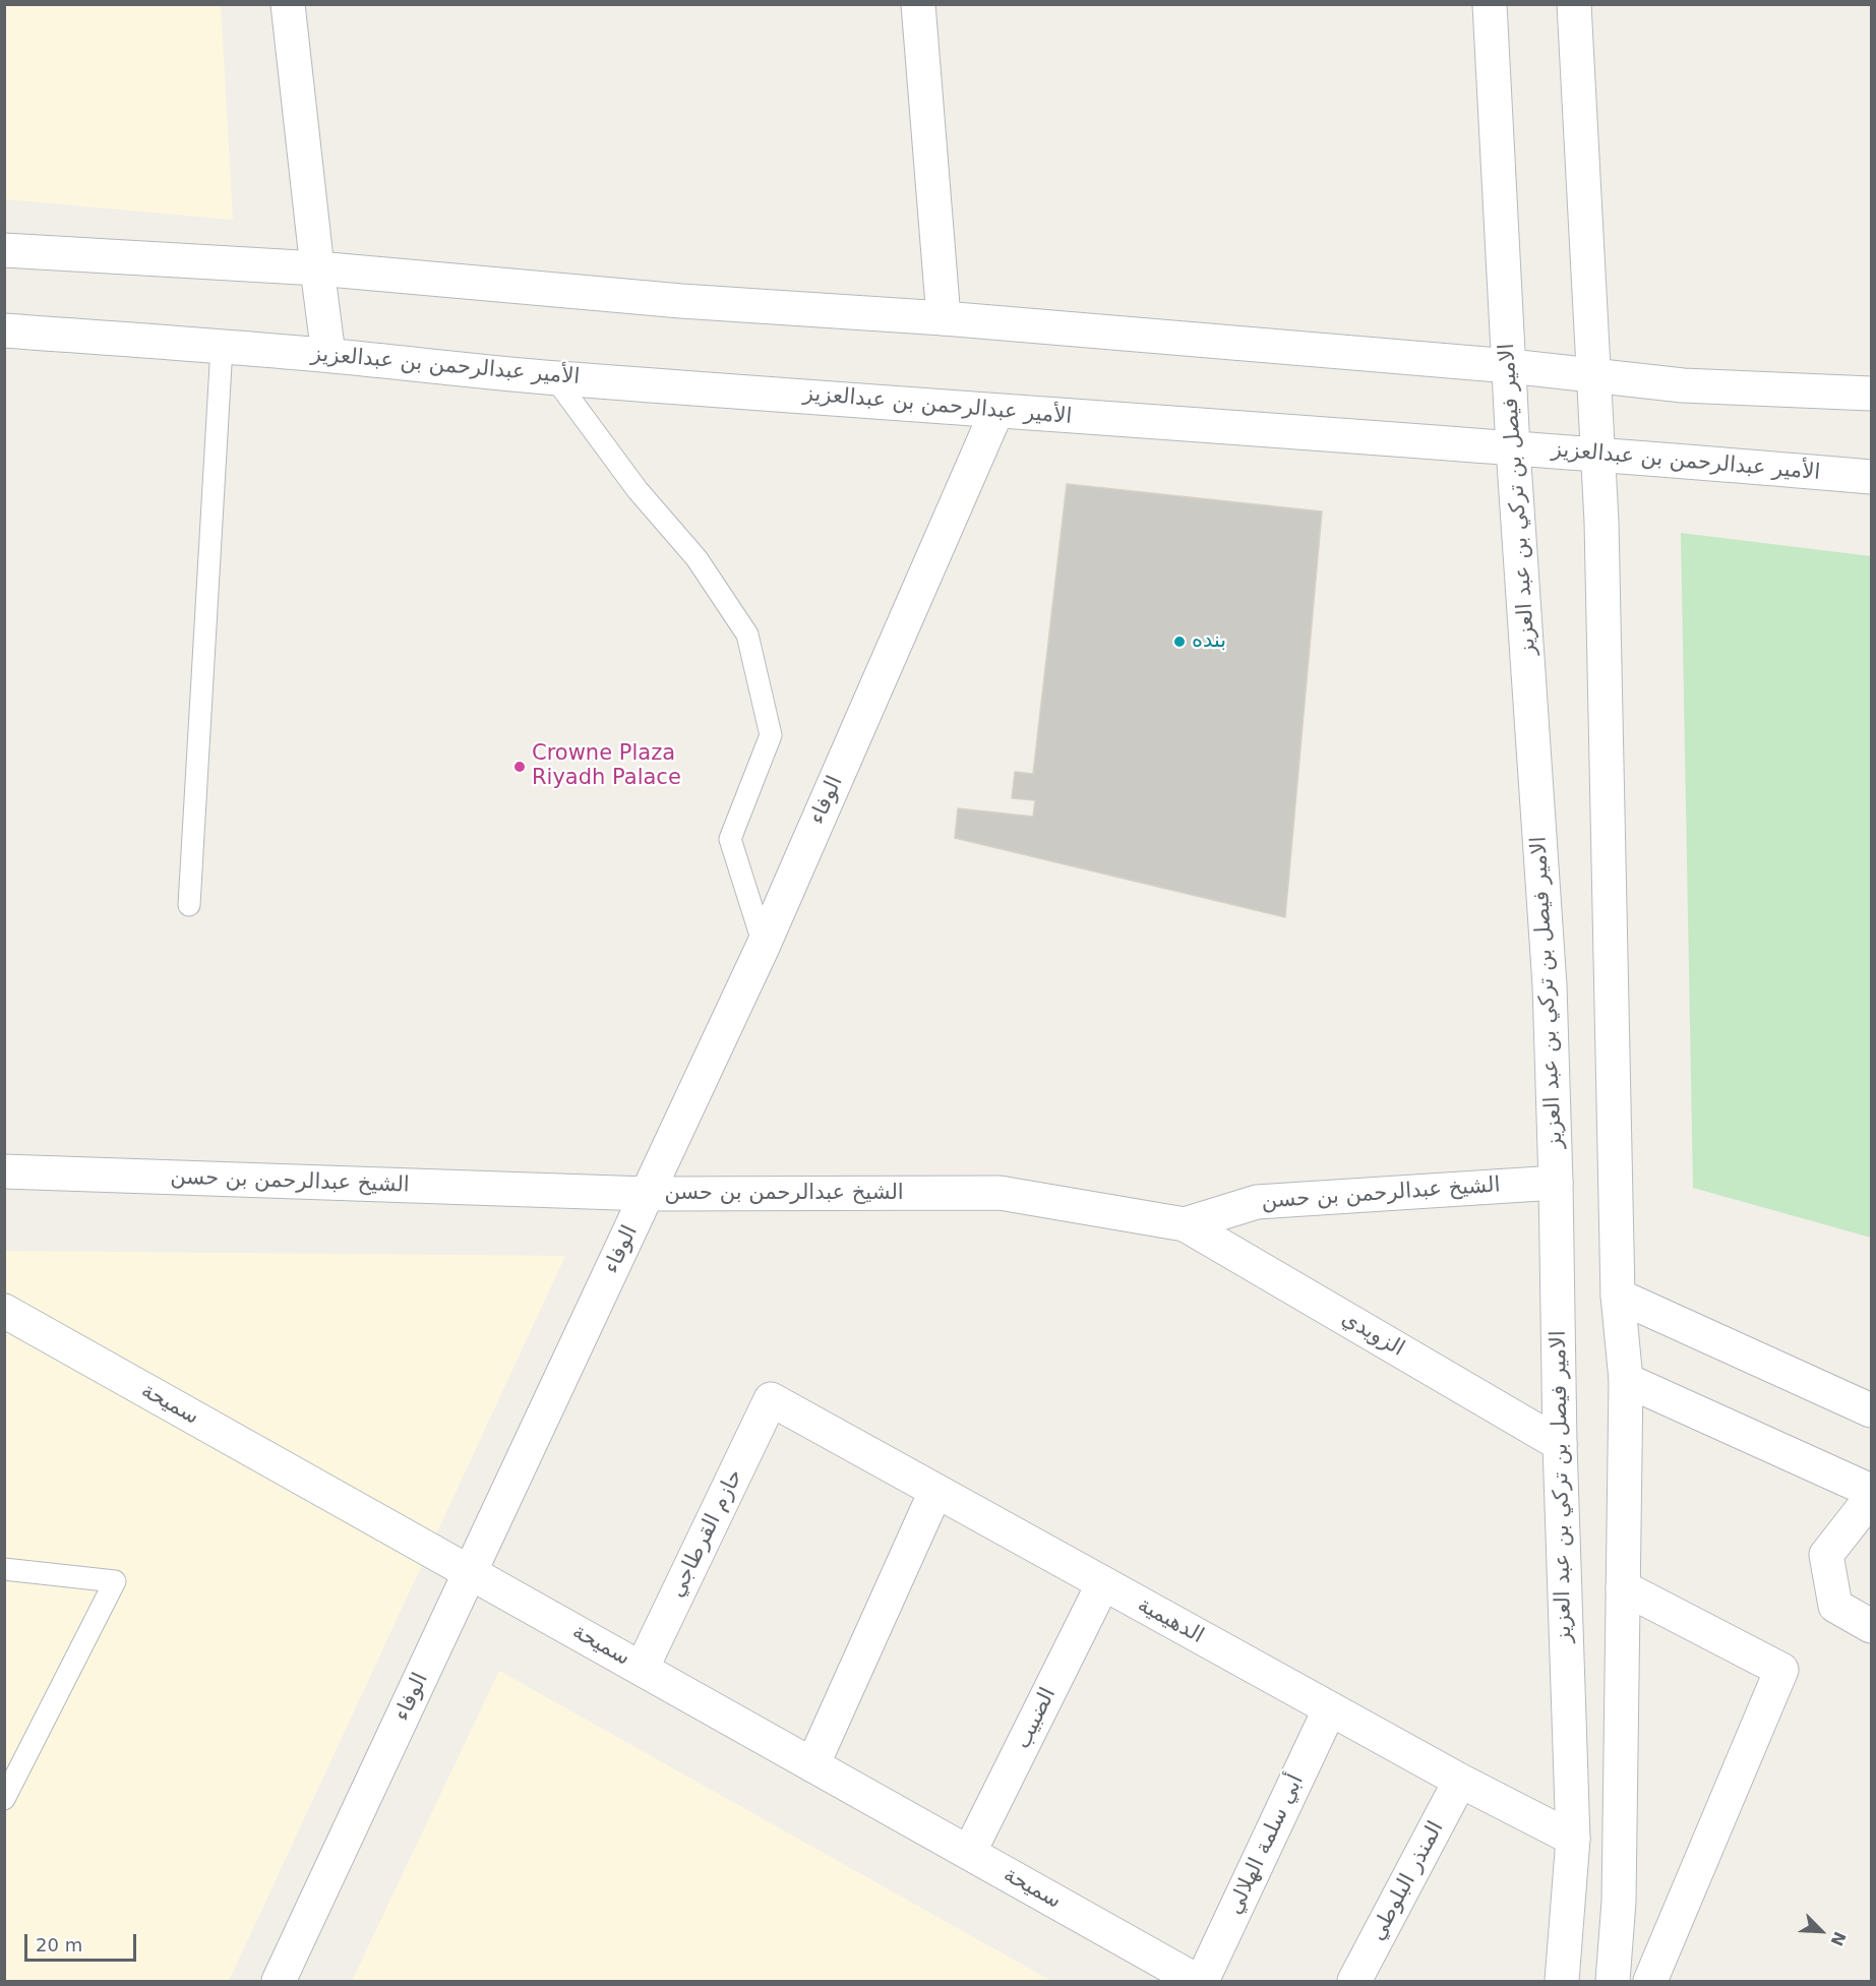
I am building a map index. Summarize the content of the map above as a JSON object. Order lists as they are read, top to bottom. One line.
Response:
{"streets":{"street":["الأمير عبدالرحمن بن عبدالعزيز","الامير فيصل بن تركي بن عبد العزيز","الوفاء","الشيخ عبدالرحمن بن حسن","الزويدي","سميحة","حازم القرطاجي","الدهيمية","الضبيب","أبي سلمة الهلالي","المنذر البلوطي"]},"crossings":[["الأمير عبدالرحمن بن عبدالعزيز","الامير فيصل بن تركي بن عبد العزيز"],["الأمير عبدالرحمن بن عبدالعزيز","الوفاء"],["الامير فيصل بن تركي بن عبد العزيز","الشيخ عبدالرحمن بن حسن"],["الامير فيصل بن تركي بن عبد العزيز","الزويدي"],["الامير فيصل بن تركي بن عبد العزيز","الدهيمية"],["الوفاء","الشيخ عبدالرحمن بن حسن"],["الوفاء","سميحة"],["الشيخ عبدالرحمن بن حسن","الزويدي"],["سميحة","حازم القرطاجي"],["سميحة","الضبيب"],["سميحة","أبي سلمة الهلالي"],["حازم القرطاجي","الدهيمية"],["الدهيمية","الضبيب"],["الدهيمية","أبي سلمة الهلالي"],["الدهيمية","المنذر البلوطي"]],"places":["بنده","Crowne Plaza Riyadh Palace"],"scale_bar":"20 m","north":"bottom right"}
